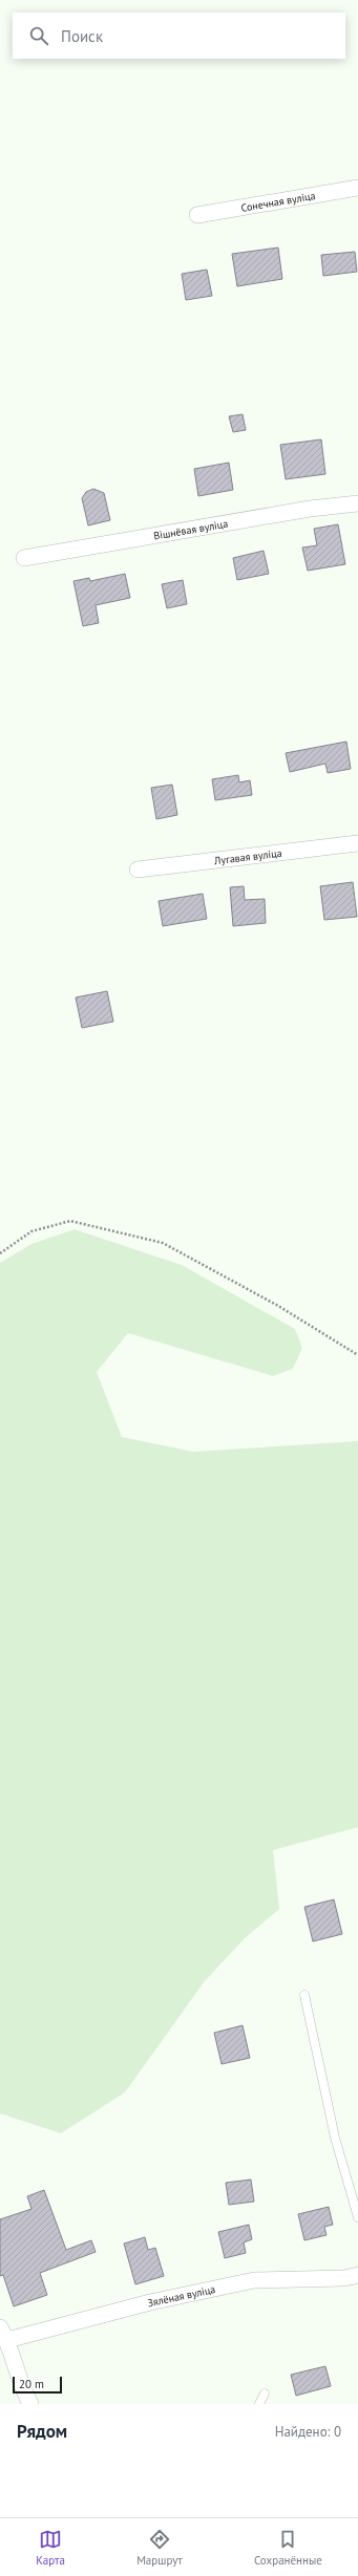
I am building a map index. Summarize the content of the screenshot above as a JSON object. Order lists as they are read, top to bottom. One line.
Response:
{"streets":{"street":["Сонечная вуліца","Вішнёвая вуліца","Лугавая вуліца","Зялёная вуліца"]},"scale_bar":"20 m","page":{"search":"Поиск","scale":"20 m","heading":["Рядом","Найдено: 0"],"nav":["Карта","Маршрут","Сохранённые"]}}
